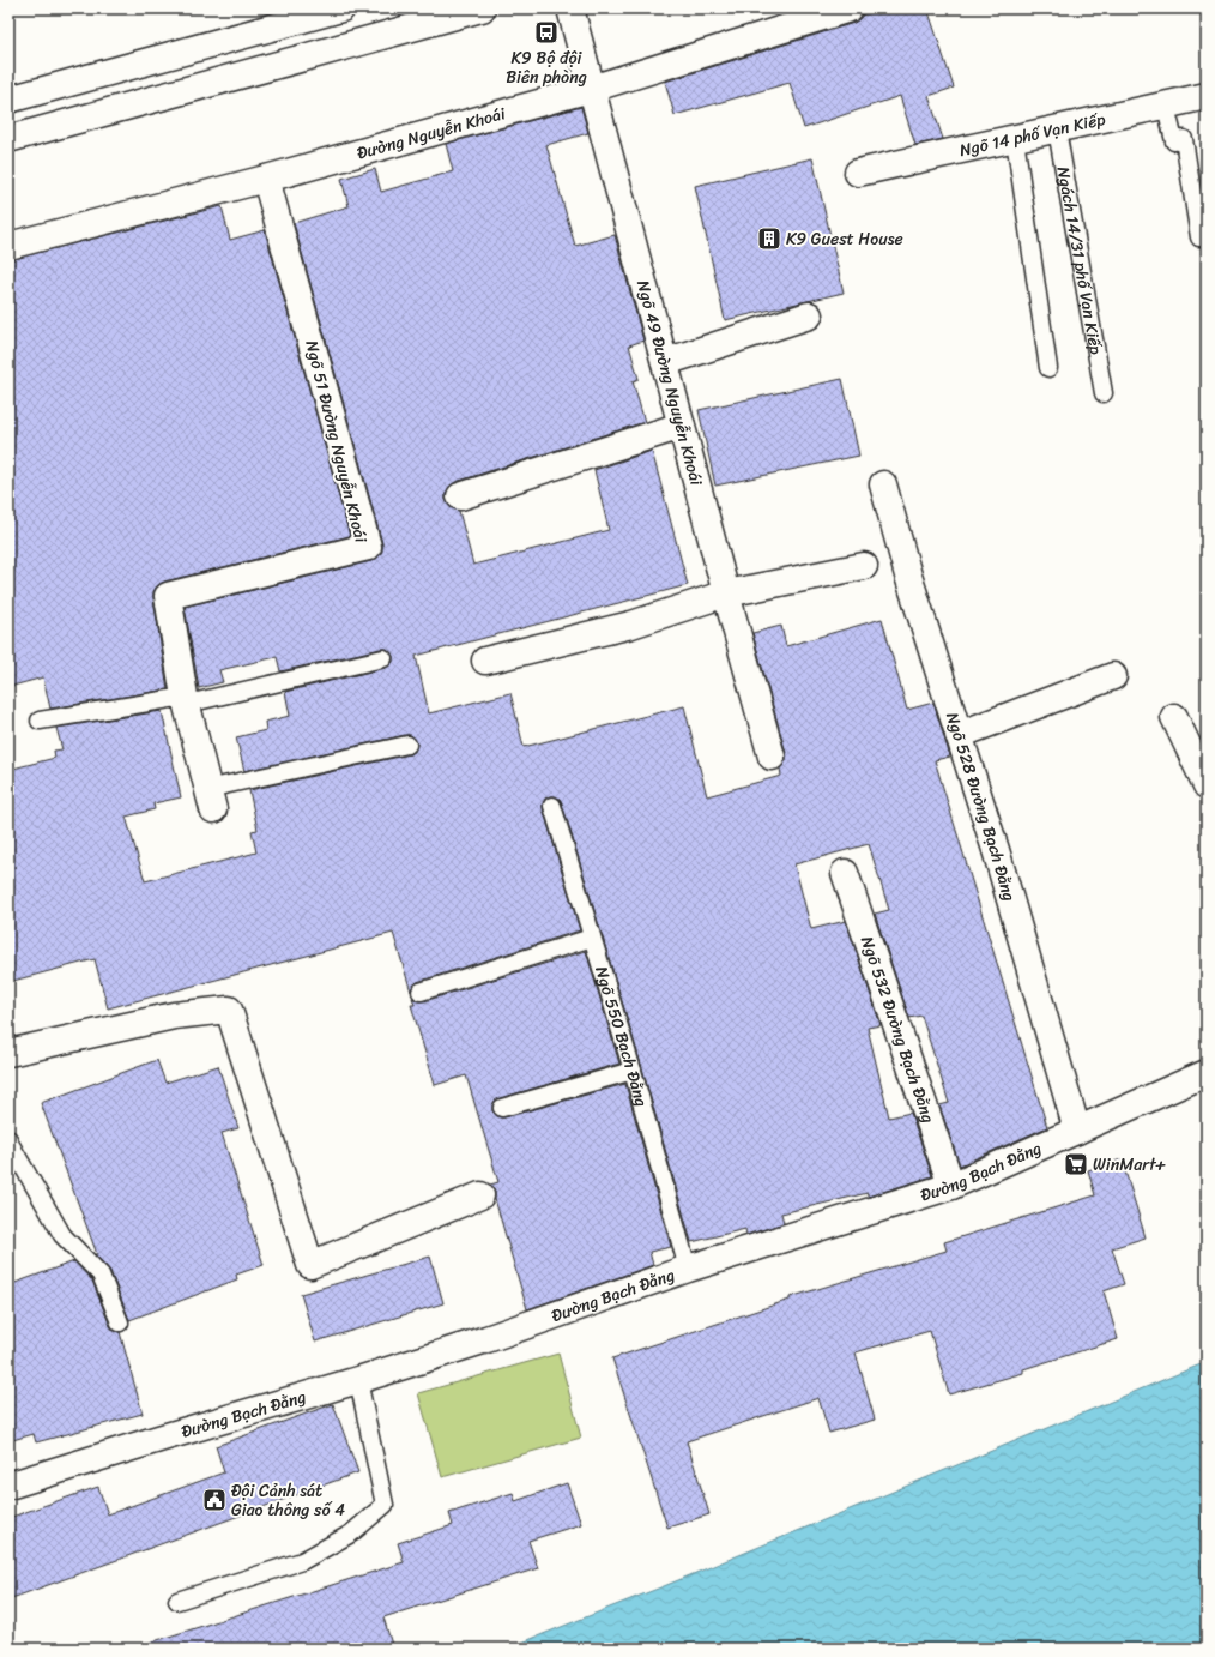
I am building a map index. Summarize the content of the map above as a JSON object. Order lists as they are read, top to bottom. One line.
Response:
{"streets":{"street":["Đường Nguyễn Khoái","Ngõ 14 phố Vạn Kiếp","Ngõ 49 Đường Nguyễn Khoái","Ngõ 51 Đường Nguyễn Khoái","Ngõ 528 Đường Bạch Đằng","Ngõ 532 Đường Bạch Đằng","Đường Bạch Đằng"],"lane":["Ngách 14/31 phố Vạn Kiếp","Ngõ 550 Bạch Đằng"]},"crossings":[["Đường Nguyễn Khoái","Ngõ 49 Đường Nguyễn Khoái"],["Đường Nguyễn Khoái","Ngõ 51 Đường Nguyễn Khoái"],["Ngõ 14 phố Vạn Kiếp","Ngách 14/31 phố Vạn Kiếp"],["Ngõ 528 Đường Bạch Đằng","Đường Bạch Đằng"],["Ngõ 532 Đường Bạch Đằng","Đường Bạch Đằng"],["Ngõ 550 Bạch Đằng","Đường Bạch Đằng"]],"places":{"bus stop":["K9 Bộ đội Biên phòng"],"building":["K9 Guest House"],"supermarket":["WinMart+"],"public building":["Đội Cảnh sát Giao thông số 4"]}}
